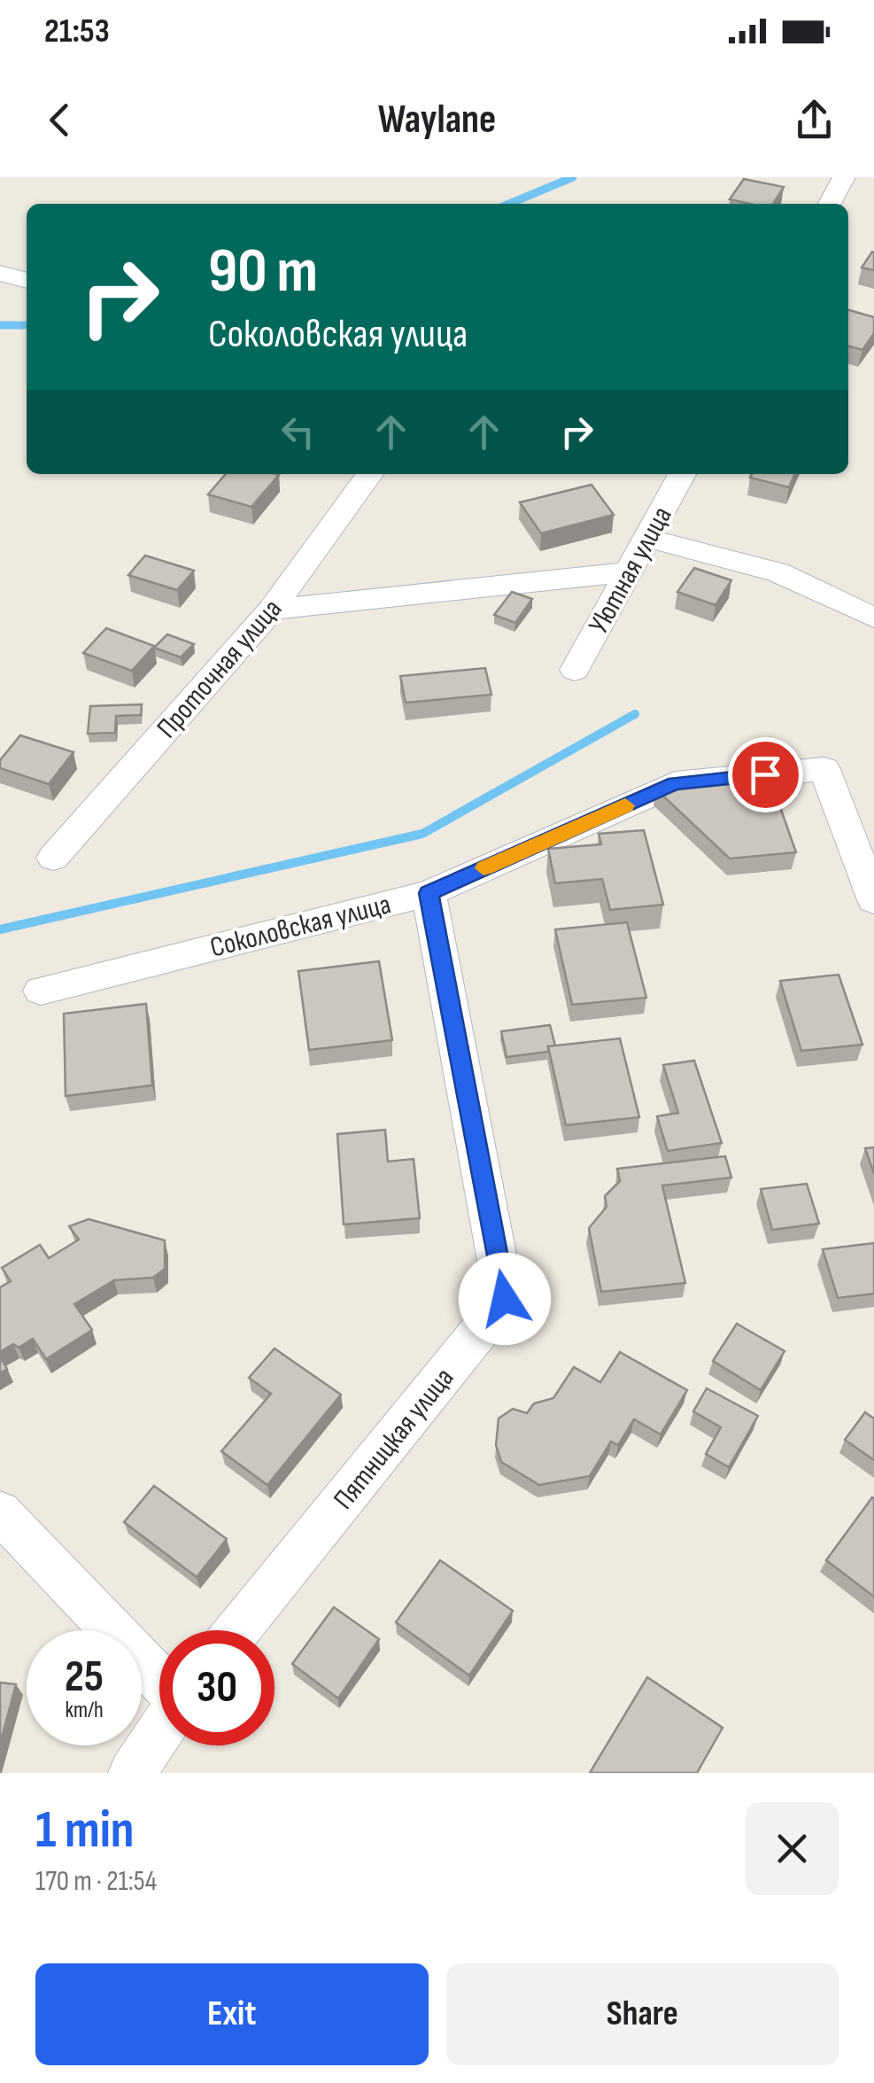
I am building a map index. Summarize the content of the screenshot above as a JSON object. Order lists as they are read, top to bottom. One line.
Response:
{"streets":{"street":["Уютная улица","Проточная улица","Соколовская улица","Пятницкая улица"]},"crossings":[["Соколовская улица","Пятницкая улица"]],"page":{"status":"21:53","header":"Waylane","turn":["90 m","Соколовская улица"],"speed":"25 km/h","limit":"30","heading":["1 min","170 m · 21:54"],"buttons":["Exit","Share"]}}
